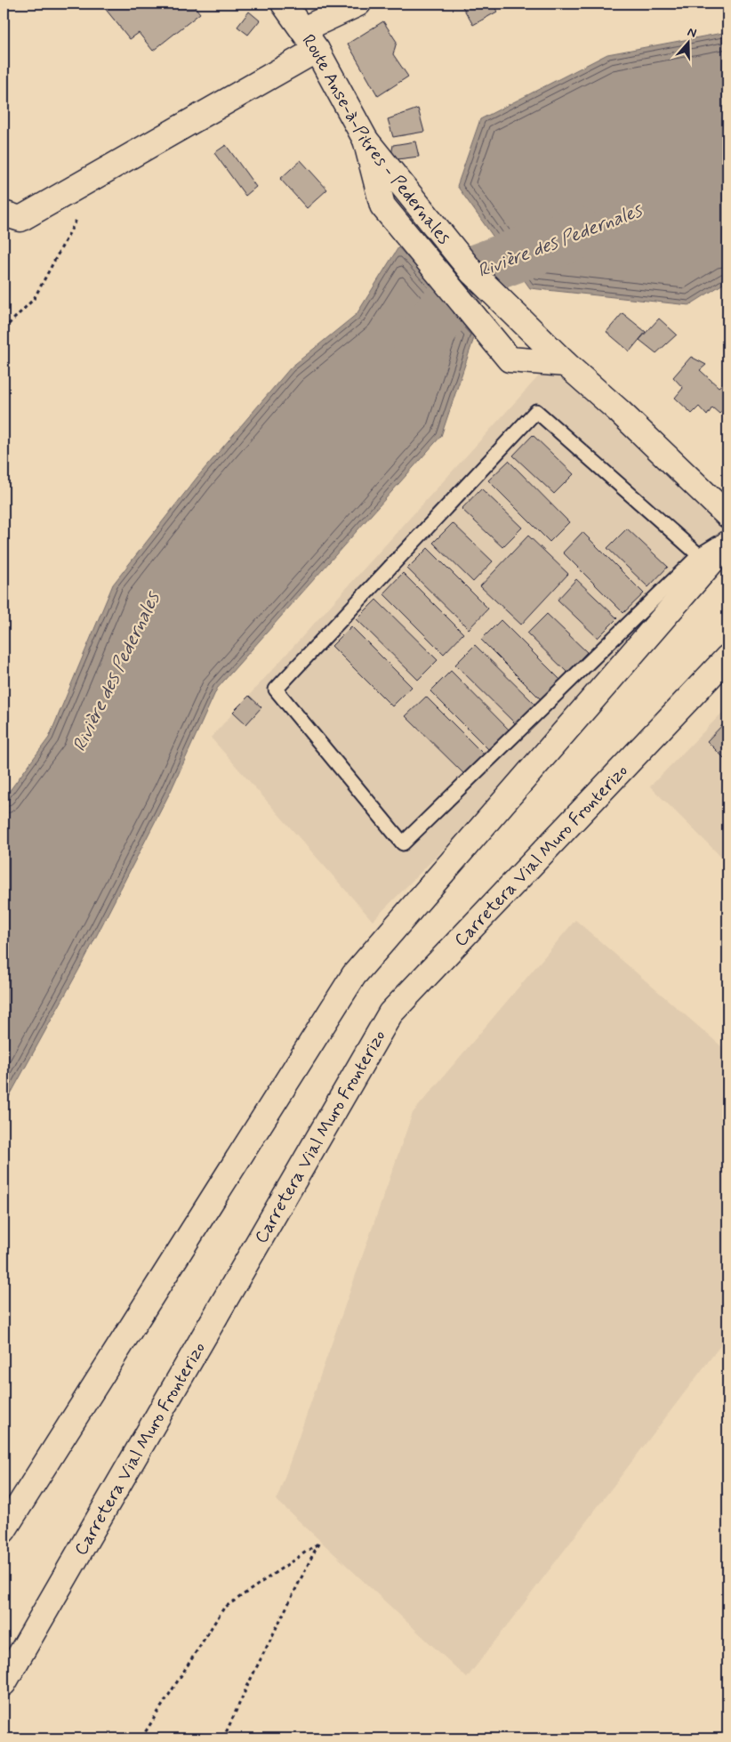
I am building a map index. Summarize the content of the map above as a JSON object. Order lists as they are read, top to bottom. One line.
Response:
{"streets":{"street":["Route Anse-à-Pitres - Pedernales","Carretera Vial Muro Fronterizo"]},"water":["Rivière des Pedernales"],"north":"top"}
